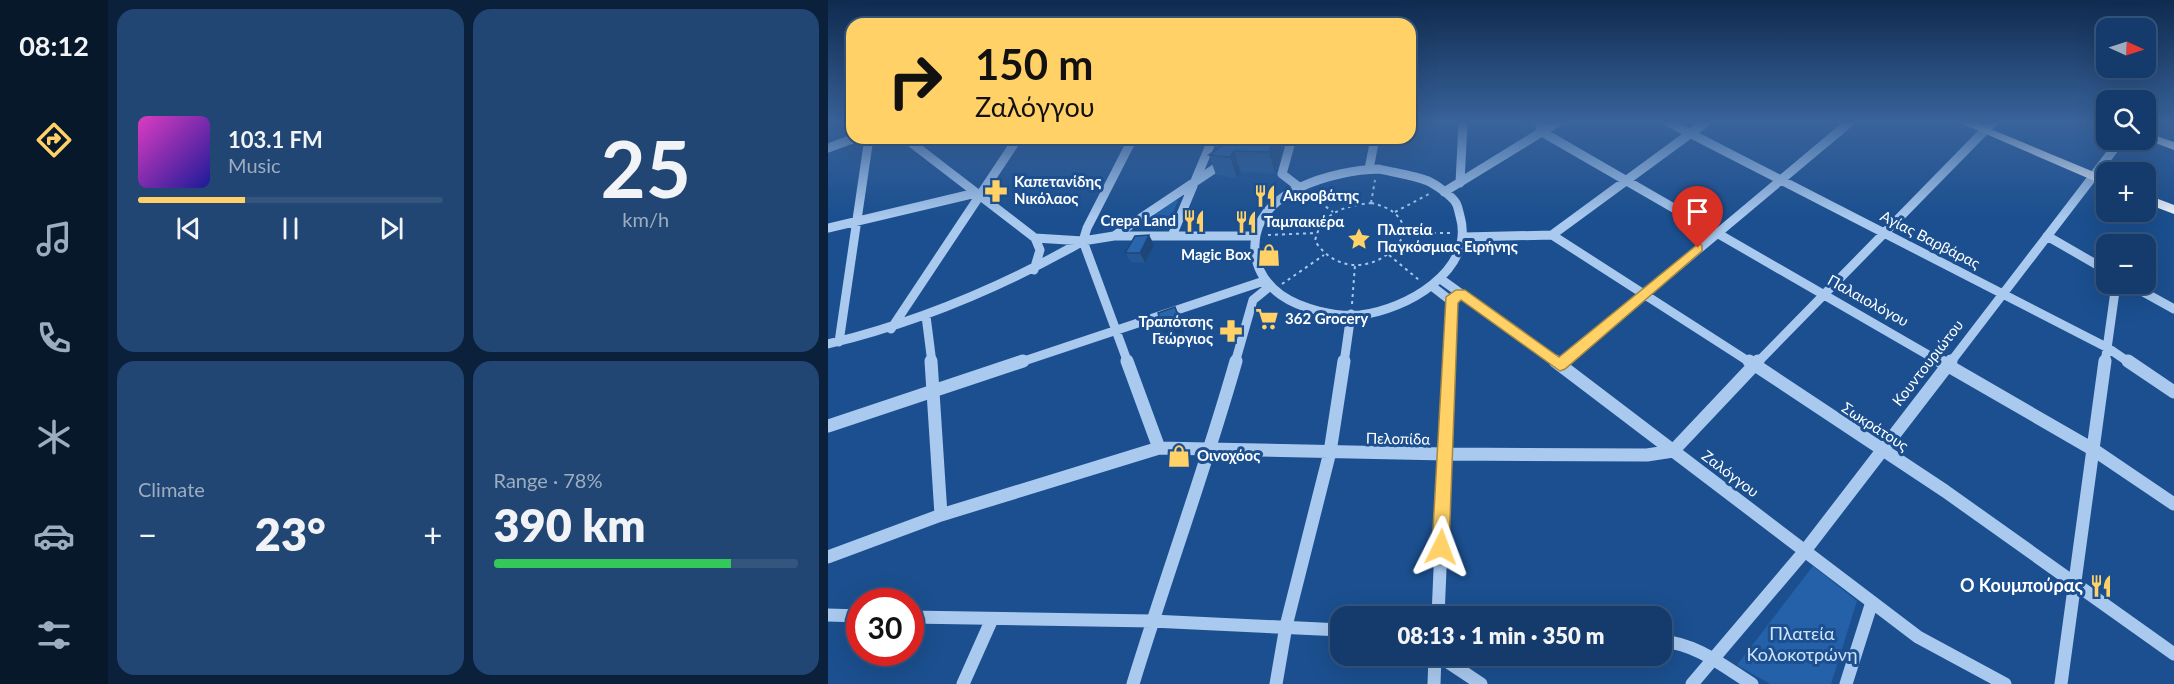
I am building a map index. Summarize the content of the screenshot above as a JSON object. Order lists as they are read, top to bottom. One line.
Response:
{"streets":{"street":["Αγίας Βαρβάρας","Παλαιολόγου","Κουντουριώτου","Σωκράτους","Πελοπίδα","Ζαλόγγου"]},"crossings":[["Αγίας Βαρβάρας","Κουντουριώτου"],["Παλαιολόγου","Κουντουριώτου"],["Κουντουριώτου","Σωκράτους"],["Κουντουριώτου","Ζαλόγγου"],["Πελοπίδα","Ζαλόγγου"]],"parks":["Πλατεία Κολοκοτρώνη"],"places":{"pharmacy":["Καπετανίδης Νικόλαος","Τραπότσης Γεώργιος"],"restaurant":["Ακροβάτης","Crepa Land","Ταμπακιέρα","Ο Κουμπούρας"],"place":["Πλατεία Παγκόσμιας Ειρήνης"],"shop":["Magic Box","Οινοχόος"],"supermarket":["362 Grocery"]},"north":"right","page":{"tabs":"08:12","tile":[["25","km/h"],"Climate",["Range · 78%","390 km"]],"map_buttons":["+","−"],"turn":["150 m","Ζαλόγγου"],"song":["103.1 FM","Music"],"heat":["−","23°","+"],"limit":"30","trip":"08:13 · 1 min · 350 m"}}
